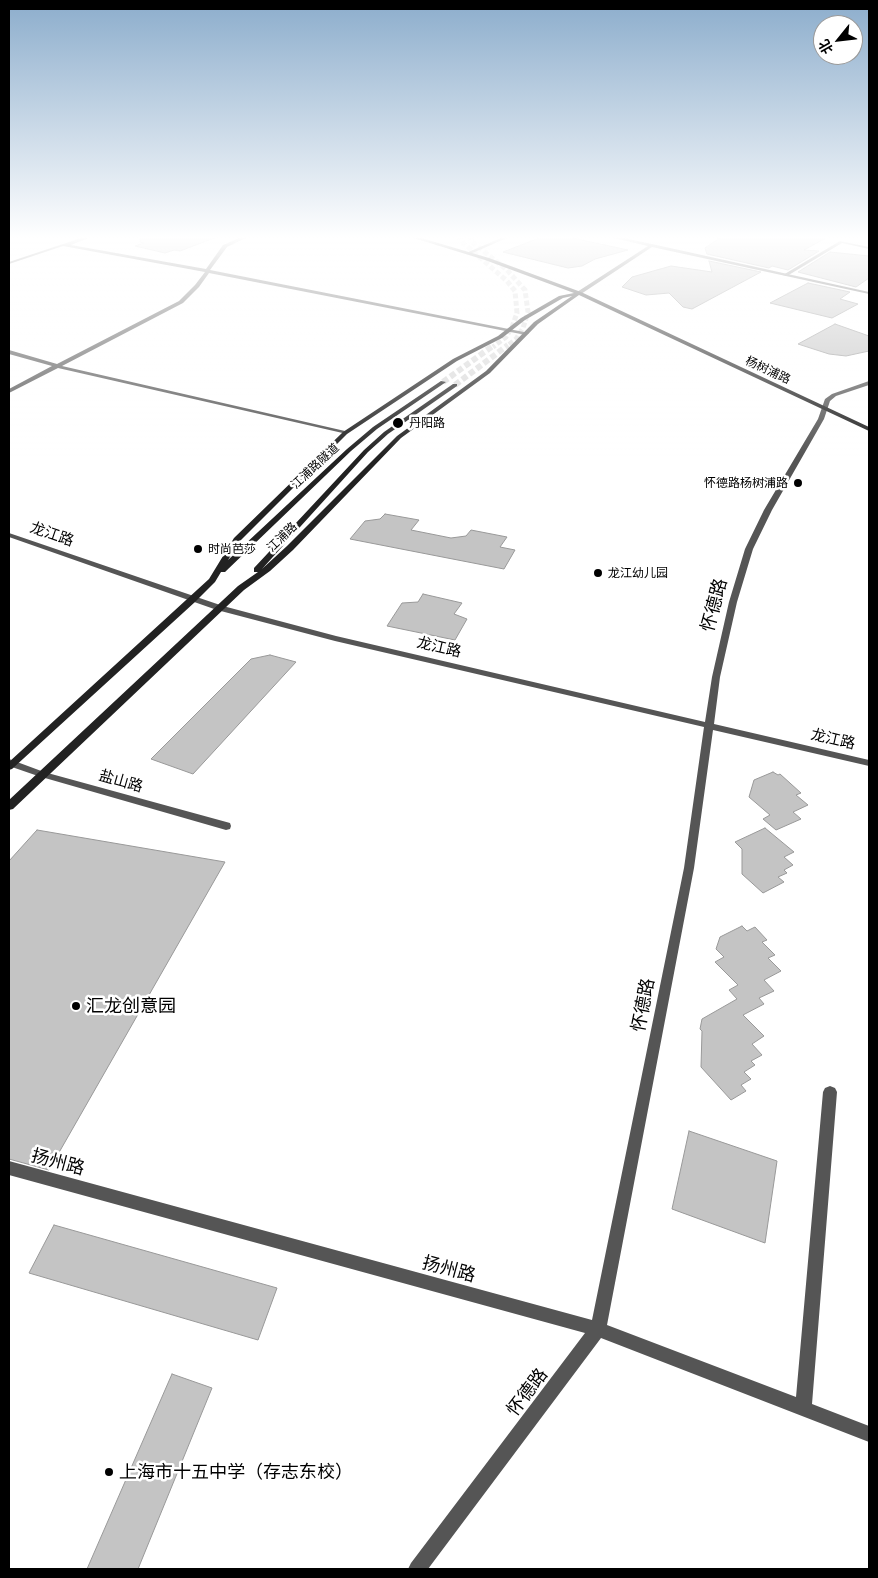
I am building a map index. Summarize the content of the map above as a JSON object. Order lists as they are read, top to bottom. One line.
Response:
{"streets":{"main road":["杨树浦路","江浦路隧道","江浦路"],"street":["龙江路","怀德路","盐山路","扬州路"]},"crossings":[["杨树浦路","怀德路"],["江浦路隧道","江浦路"],["龙江路","江浦路"],["龙江路","怀德路"],["江浦路","盐山路"],["怀德路","扬州路"]],"places":["丹阳路","怀德路杨树浦路","时尚芭莎","龙江幼儿园","汇龙创意园","上海市十五中学（存志东校）"],"north":"bottom left"}
